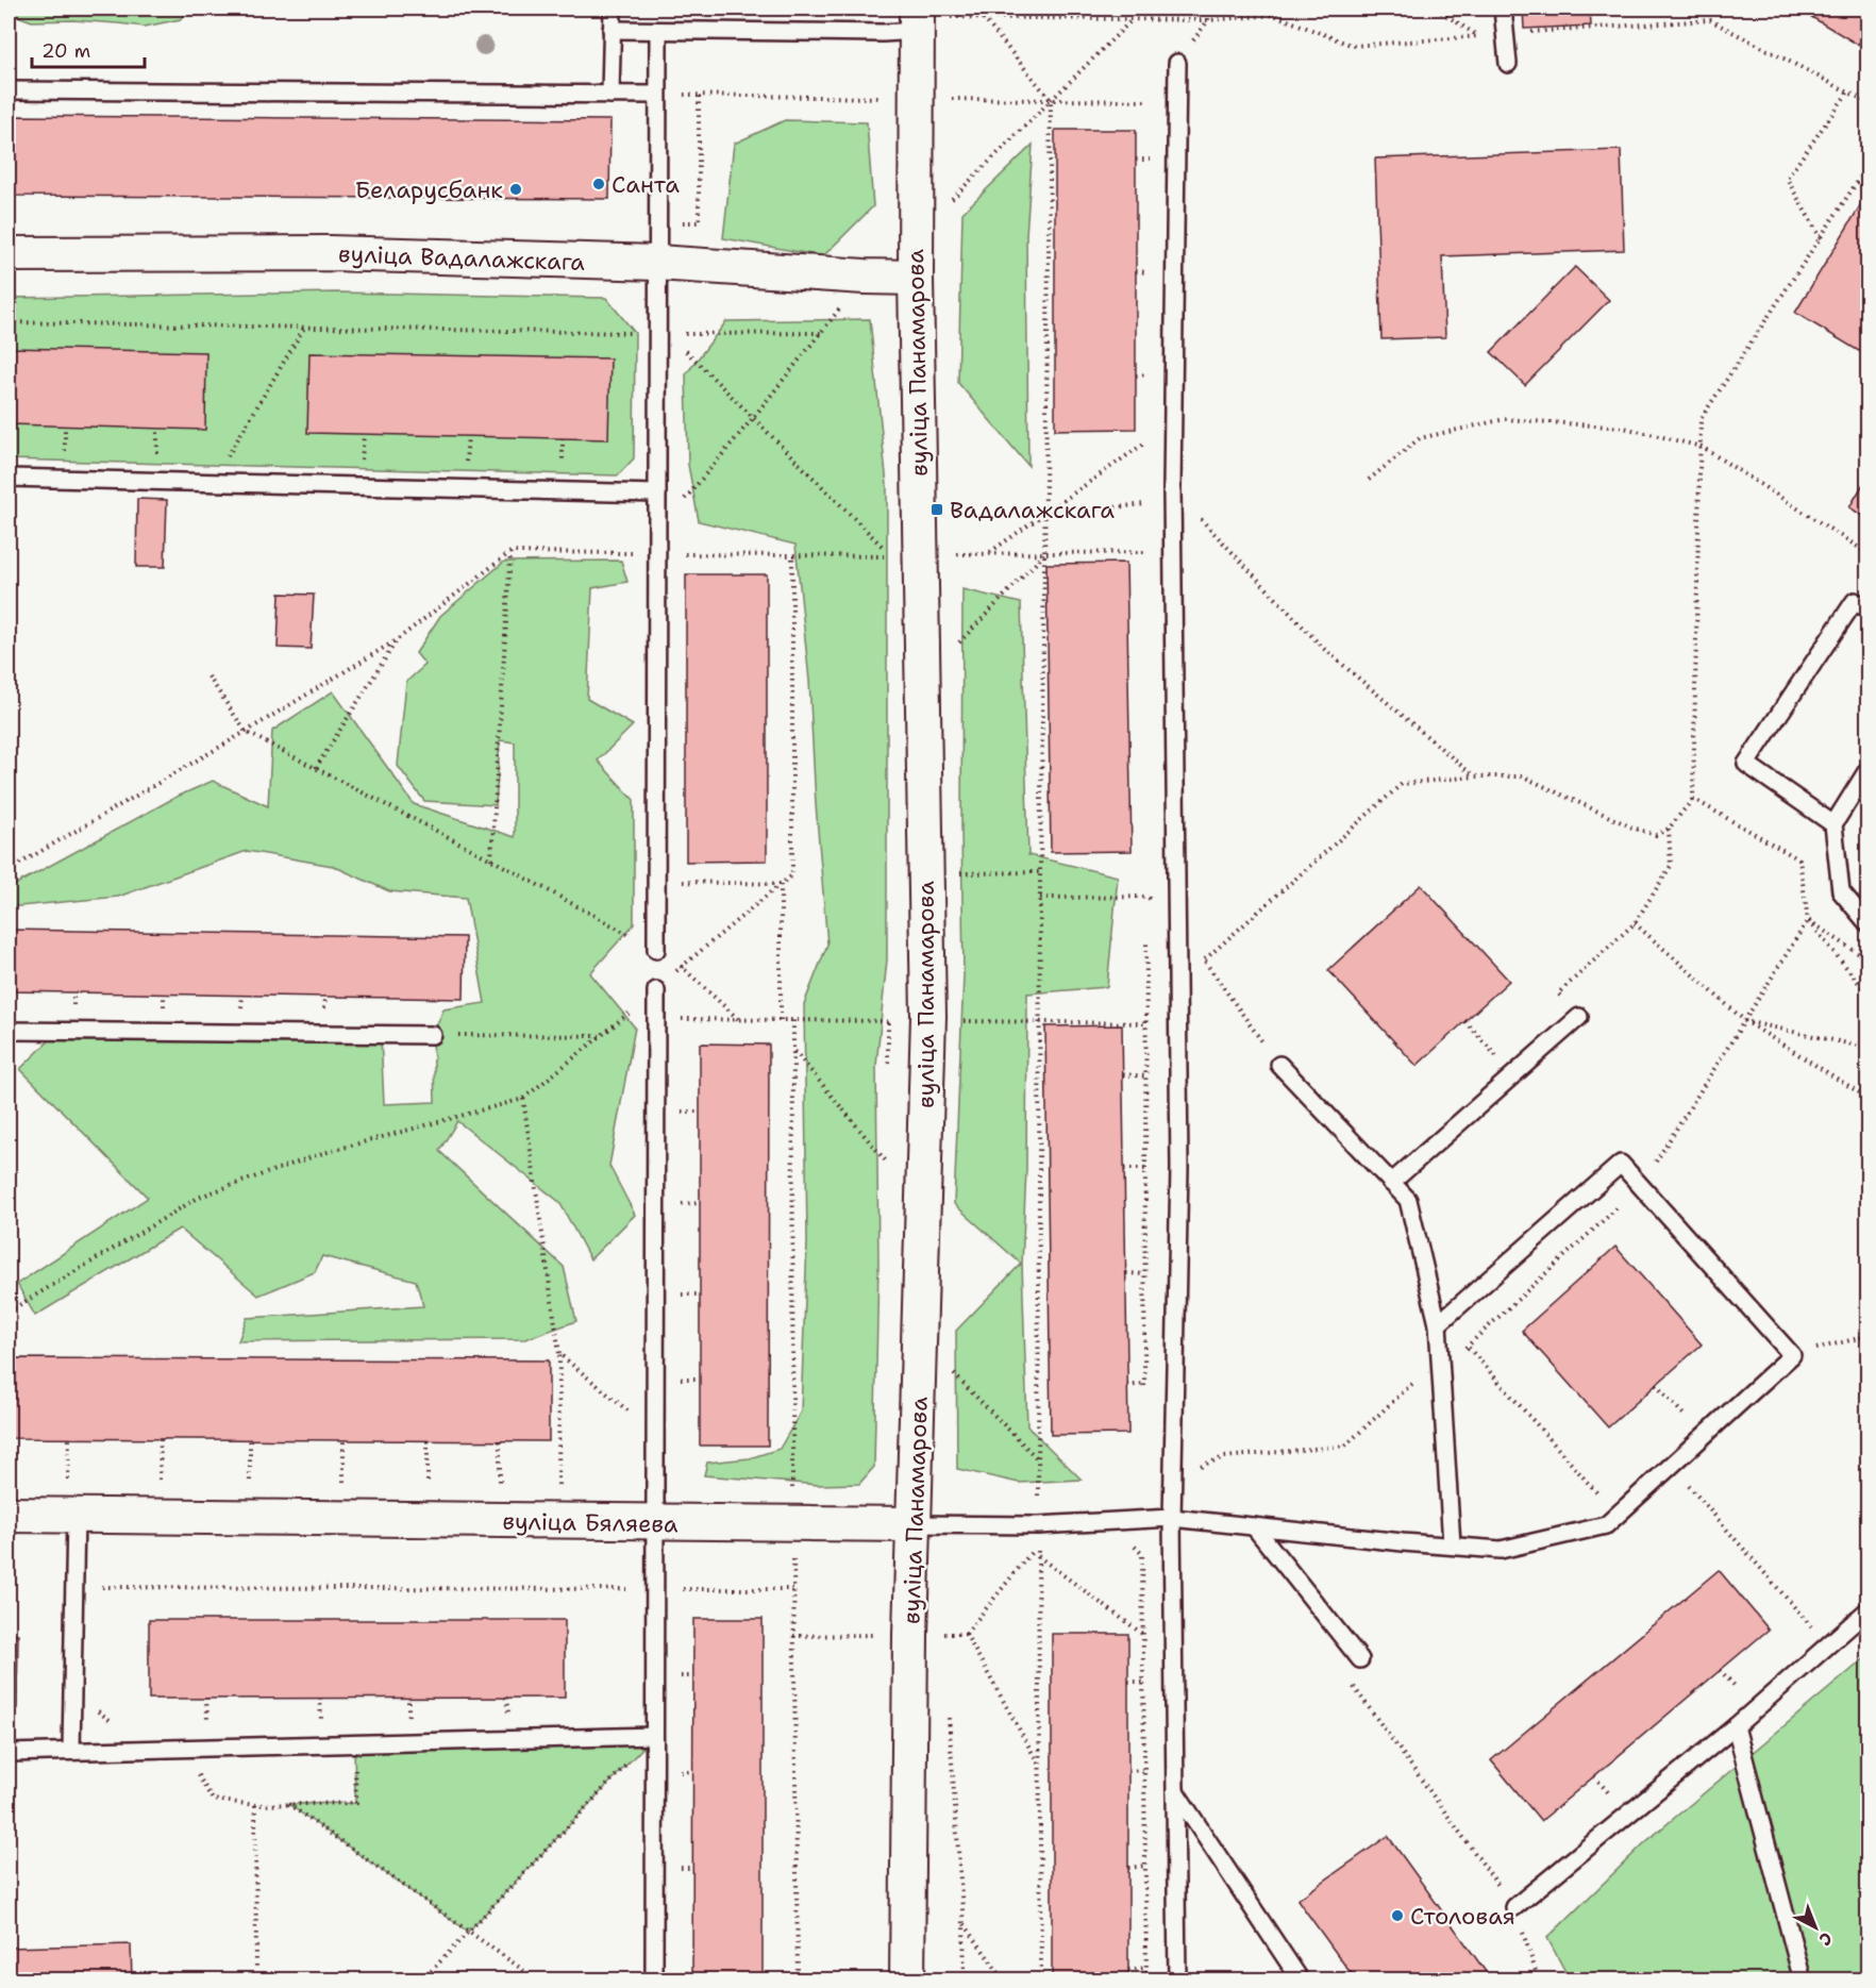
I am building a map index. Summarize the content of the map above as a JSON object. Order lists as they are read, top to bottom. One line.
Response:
{"streets":{"street":["вуліца Вадалажскага","вуліца Панамарова","вуліца Бяляева"]},"crossings":[["вуліца Вадалажскага","вуліца Панамарова"],["вуліца Панамарова","вуліца Бяляева"]],"places":{"other":["Санта","Беларусбанк","Столовая"],"transit":["Вадалажскага"]},"scale_bar":"20 m","north":"bottom right"}
